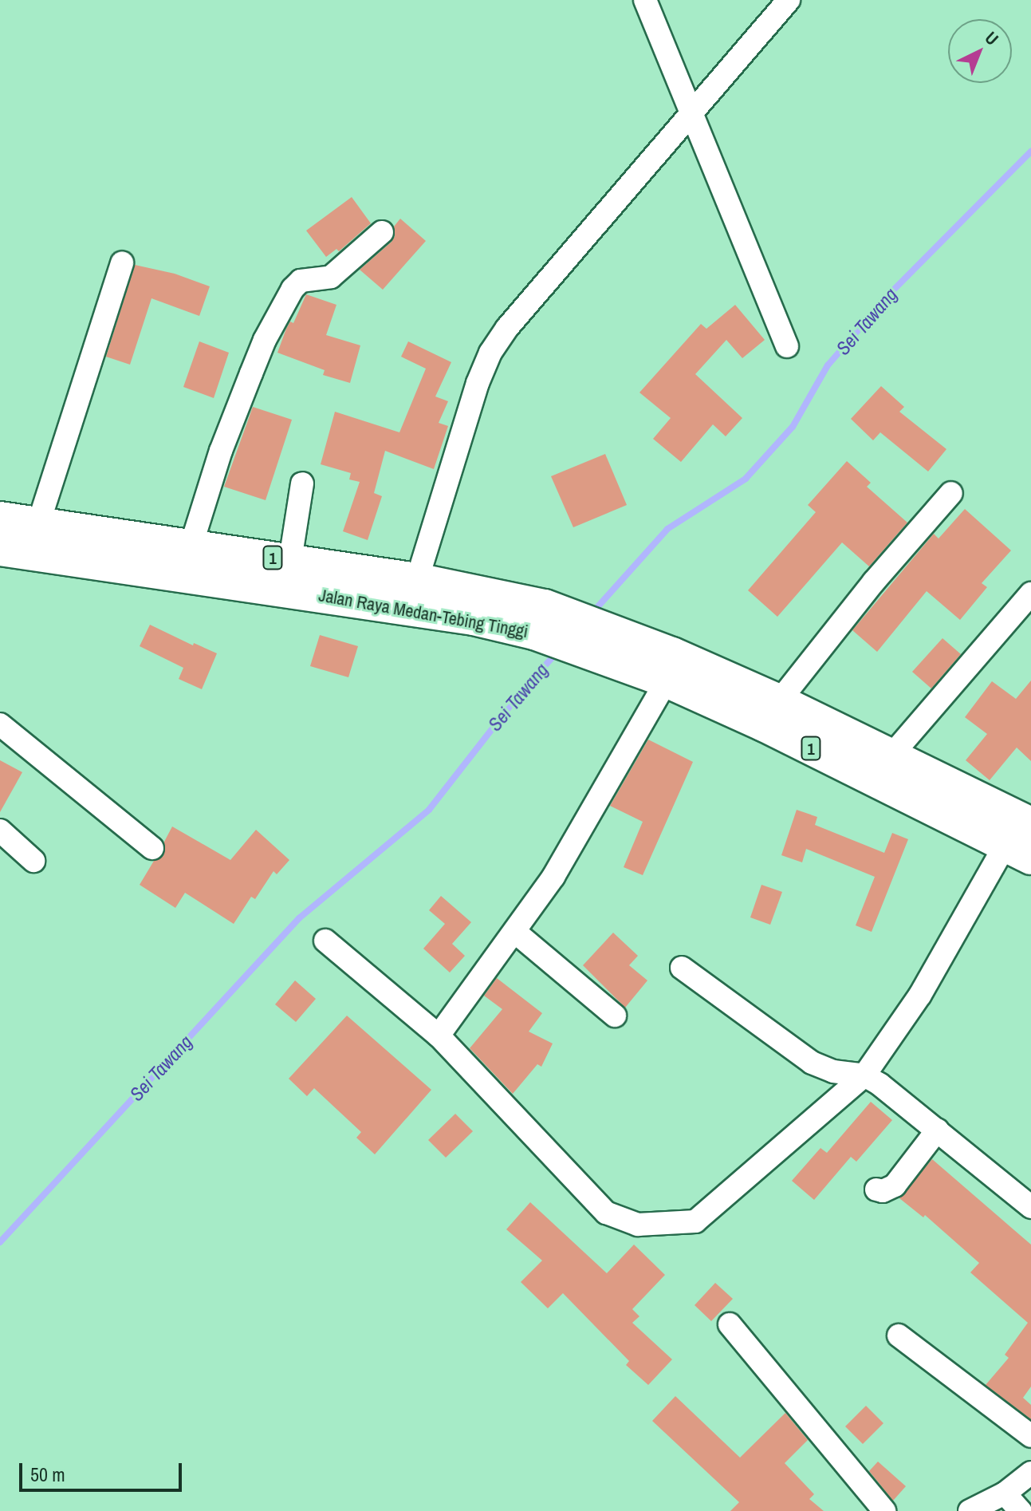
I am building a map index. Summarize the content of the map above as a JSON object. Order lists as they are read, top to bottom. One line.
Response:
{"streets":{"highway":["1","Jalan Raya Medan-Tebing Tinggi"]},"water":["Sei Tawang"],"scale_bar":"50 m","north":"top right"}
